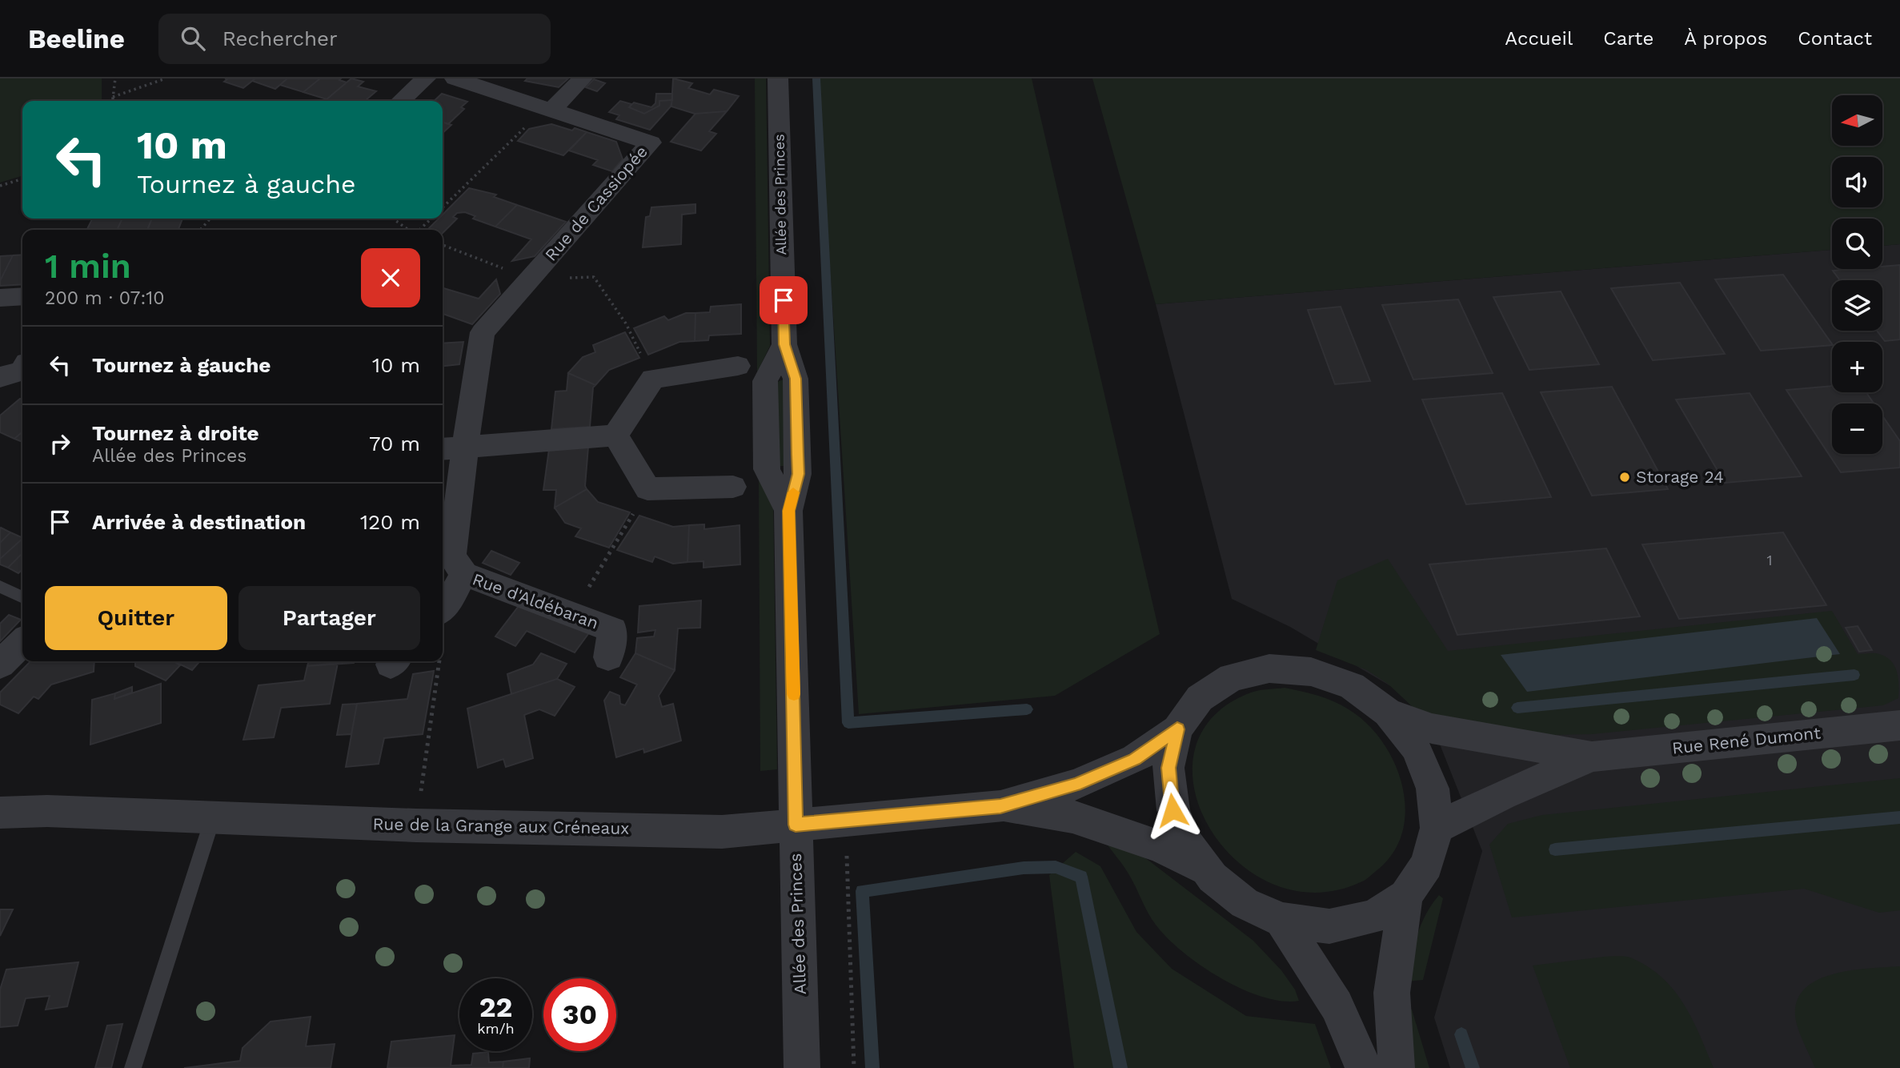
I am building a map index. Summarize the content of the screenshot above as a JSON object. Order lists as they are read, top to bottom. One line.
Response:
{"streets":{"street":["Allée des Princes","Rue de Cassiopée","Rue d'Aldébaran","Rue René Dumont","Rue de la Grange aux Créneaux"]},"crossings":[["Allée des Princes","Rue de la Grange aux Créneaux"],["Rue de Cassiopée","Rue d'Aldébaran"]],"places":["Storage 24"],"house_numbers":["1"],"north":"left","page":{"header":"Beeline","search":"Rechercher","nav":["Accueil","Carte","À propos","Contact"],"map_buttons":["+","−"],"turn":["10 m","Tournez à gauche"],"heading":["1 min","200 m · 07:10"],"list":[{"name":"Tournez à gauche","value":"10 m"},{"name":"Tournez à droite","note":"Allée des Princes","value":"70 m"},{"name":"Arrivée à destination","value":"120 m"}],"buttons":["Quitter","Partager"],"speed":"22 km/h","limit":"30"}}
